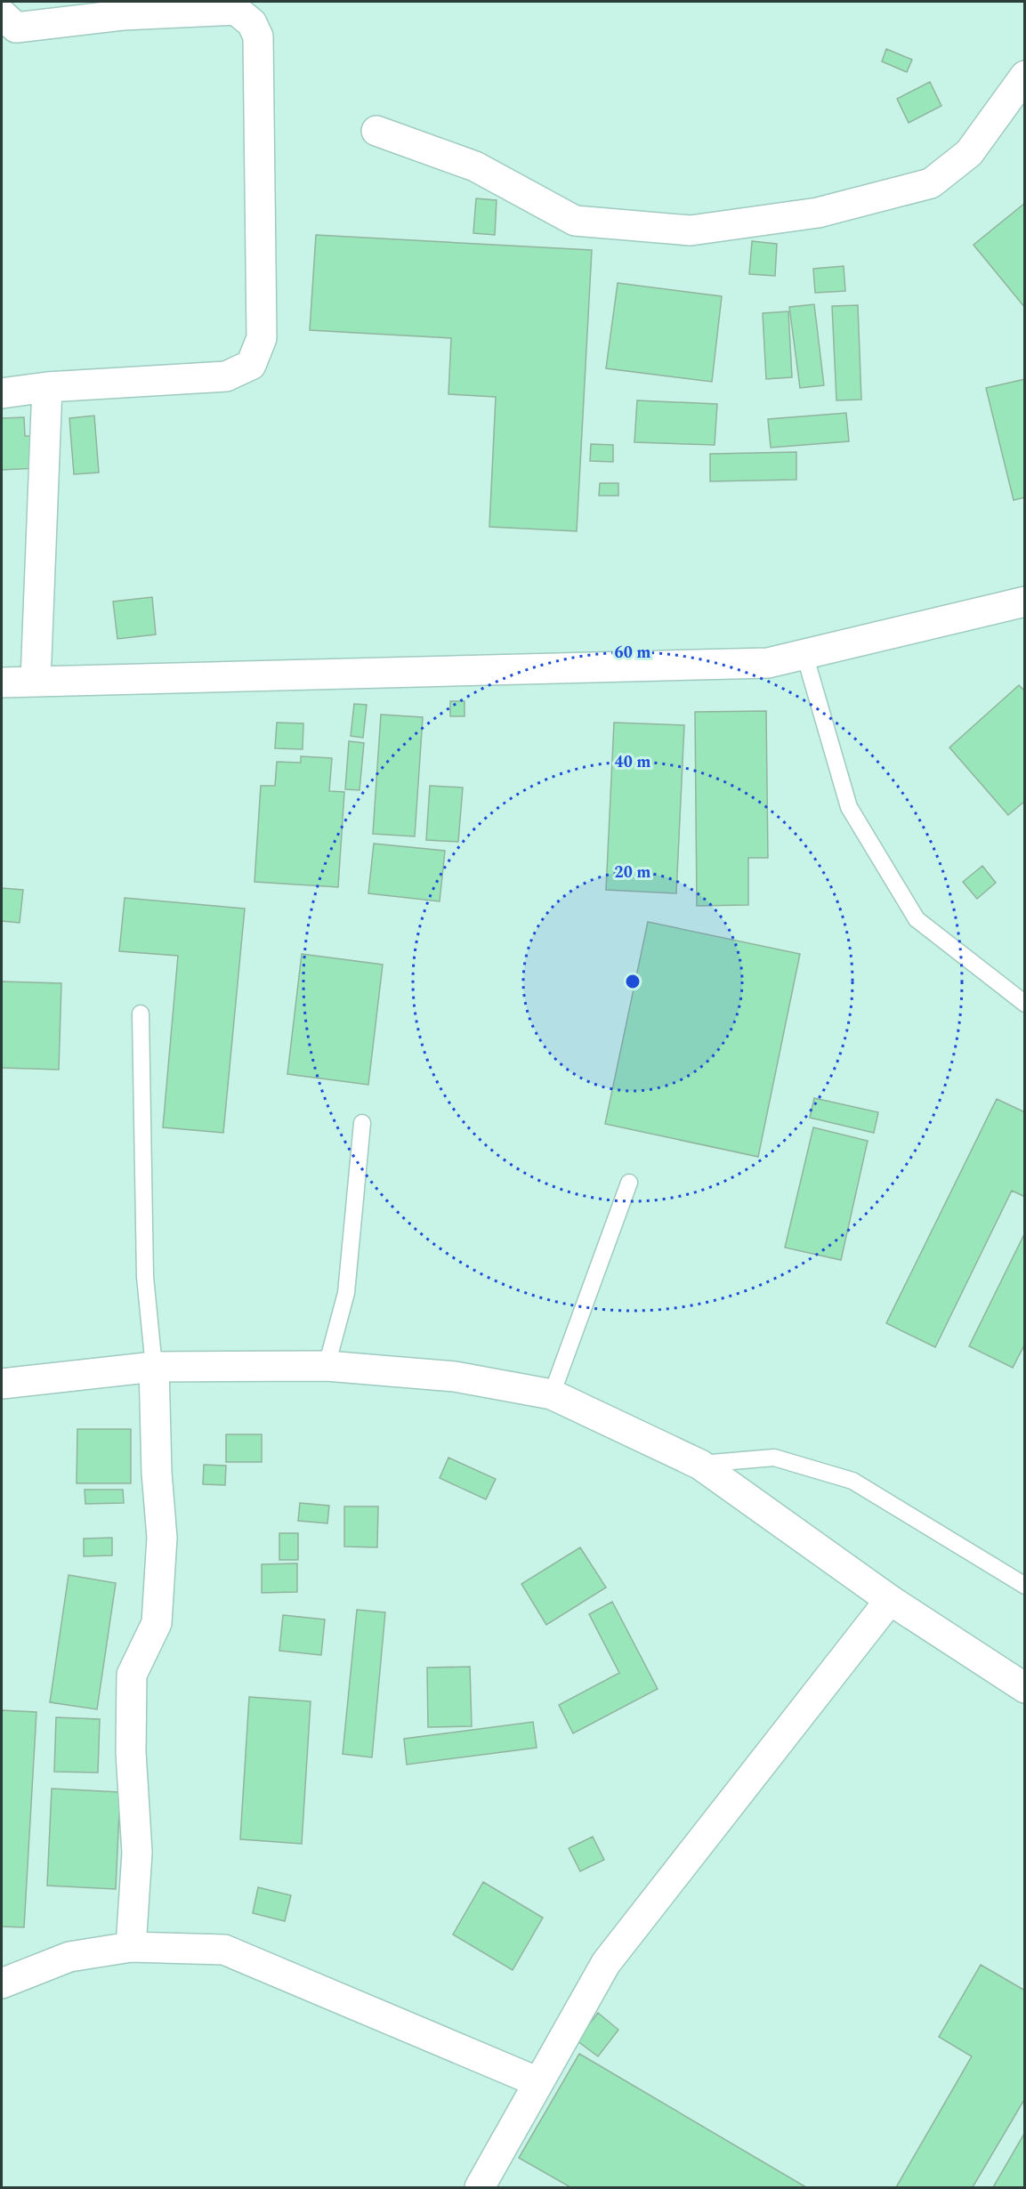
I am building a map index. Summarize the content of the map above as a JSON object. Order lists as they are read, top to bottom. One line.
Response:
{"rings":["60 m","40 m","20 m"]}
